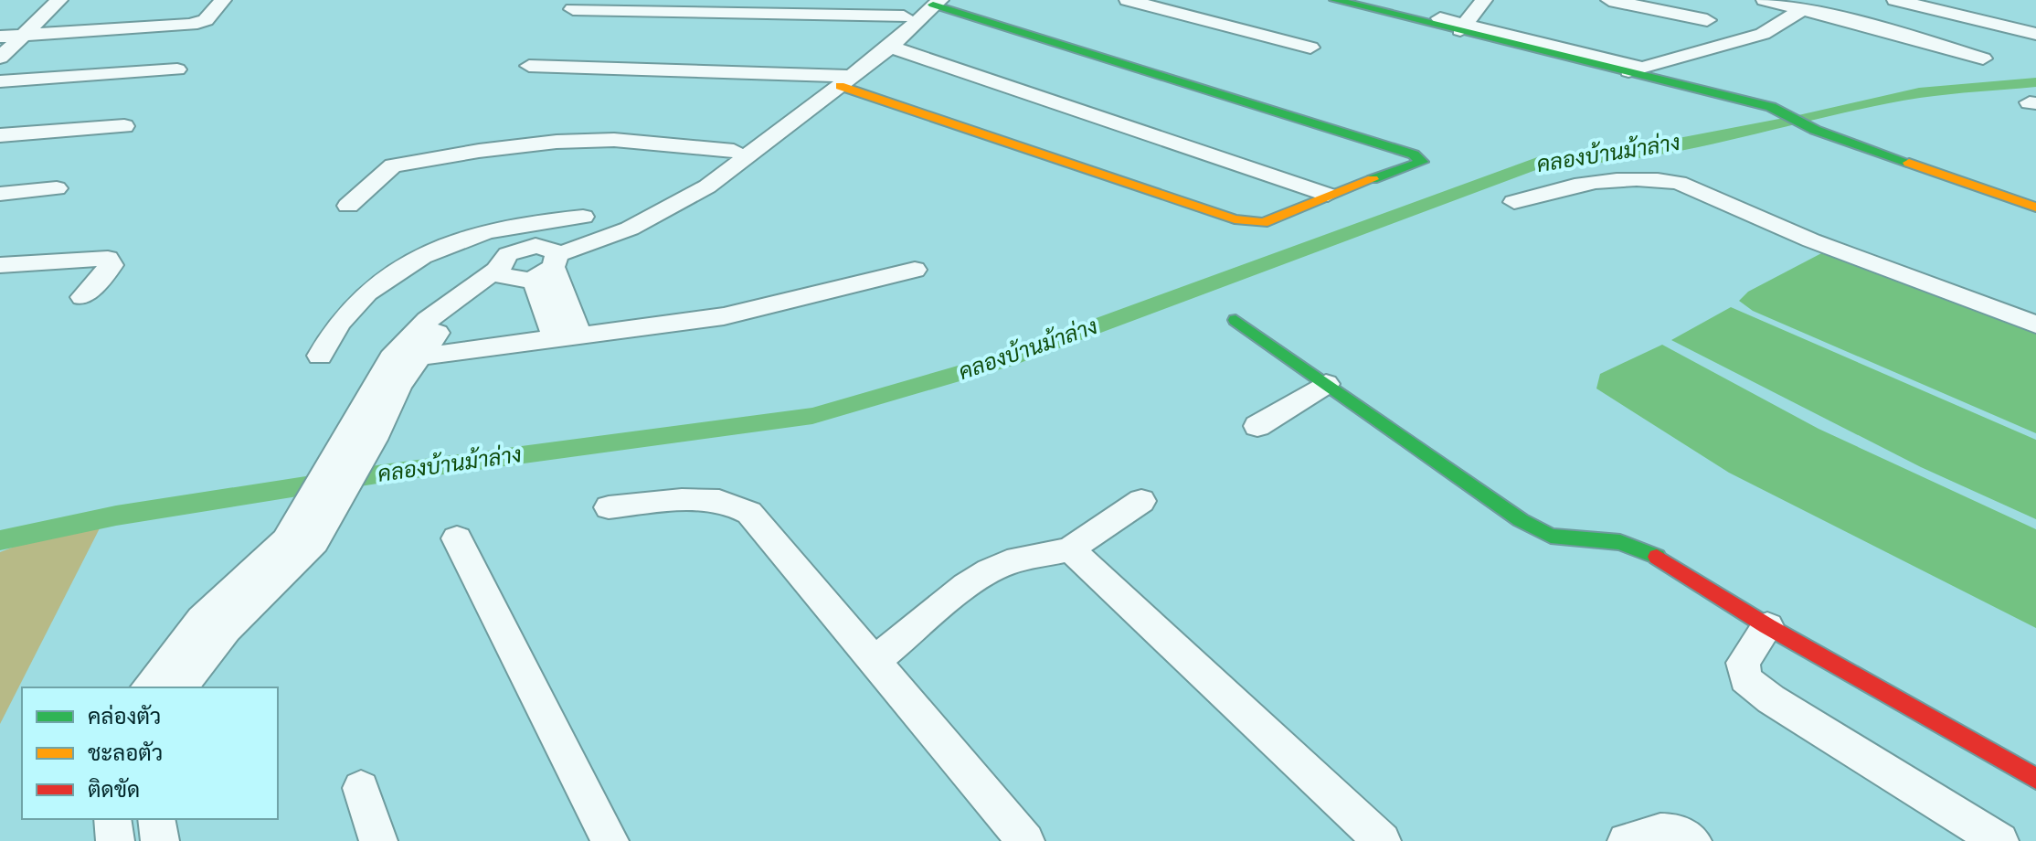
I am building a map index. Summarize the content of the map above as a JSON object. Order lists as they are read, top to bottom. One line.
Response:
{"water":["คลองบ้านม้าล่าง"],"legend":["คล่องตัว","ชะลอตัว","ติดขัด"]}
